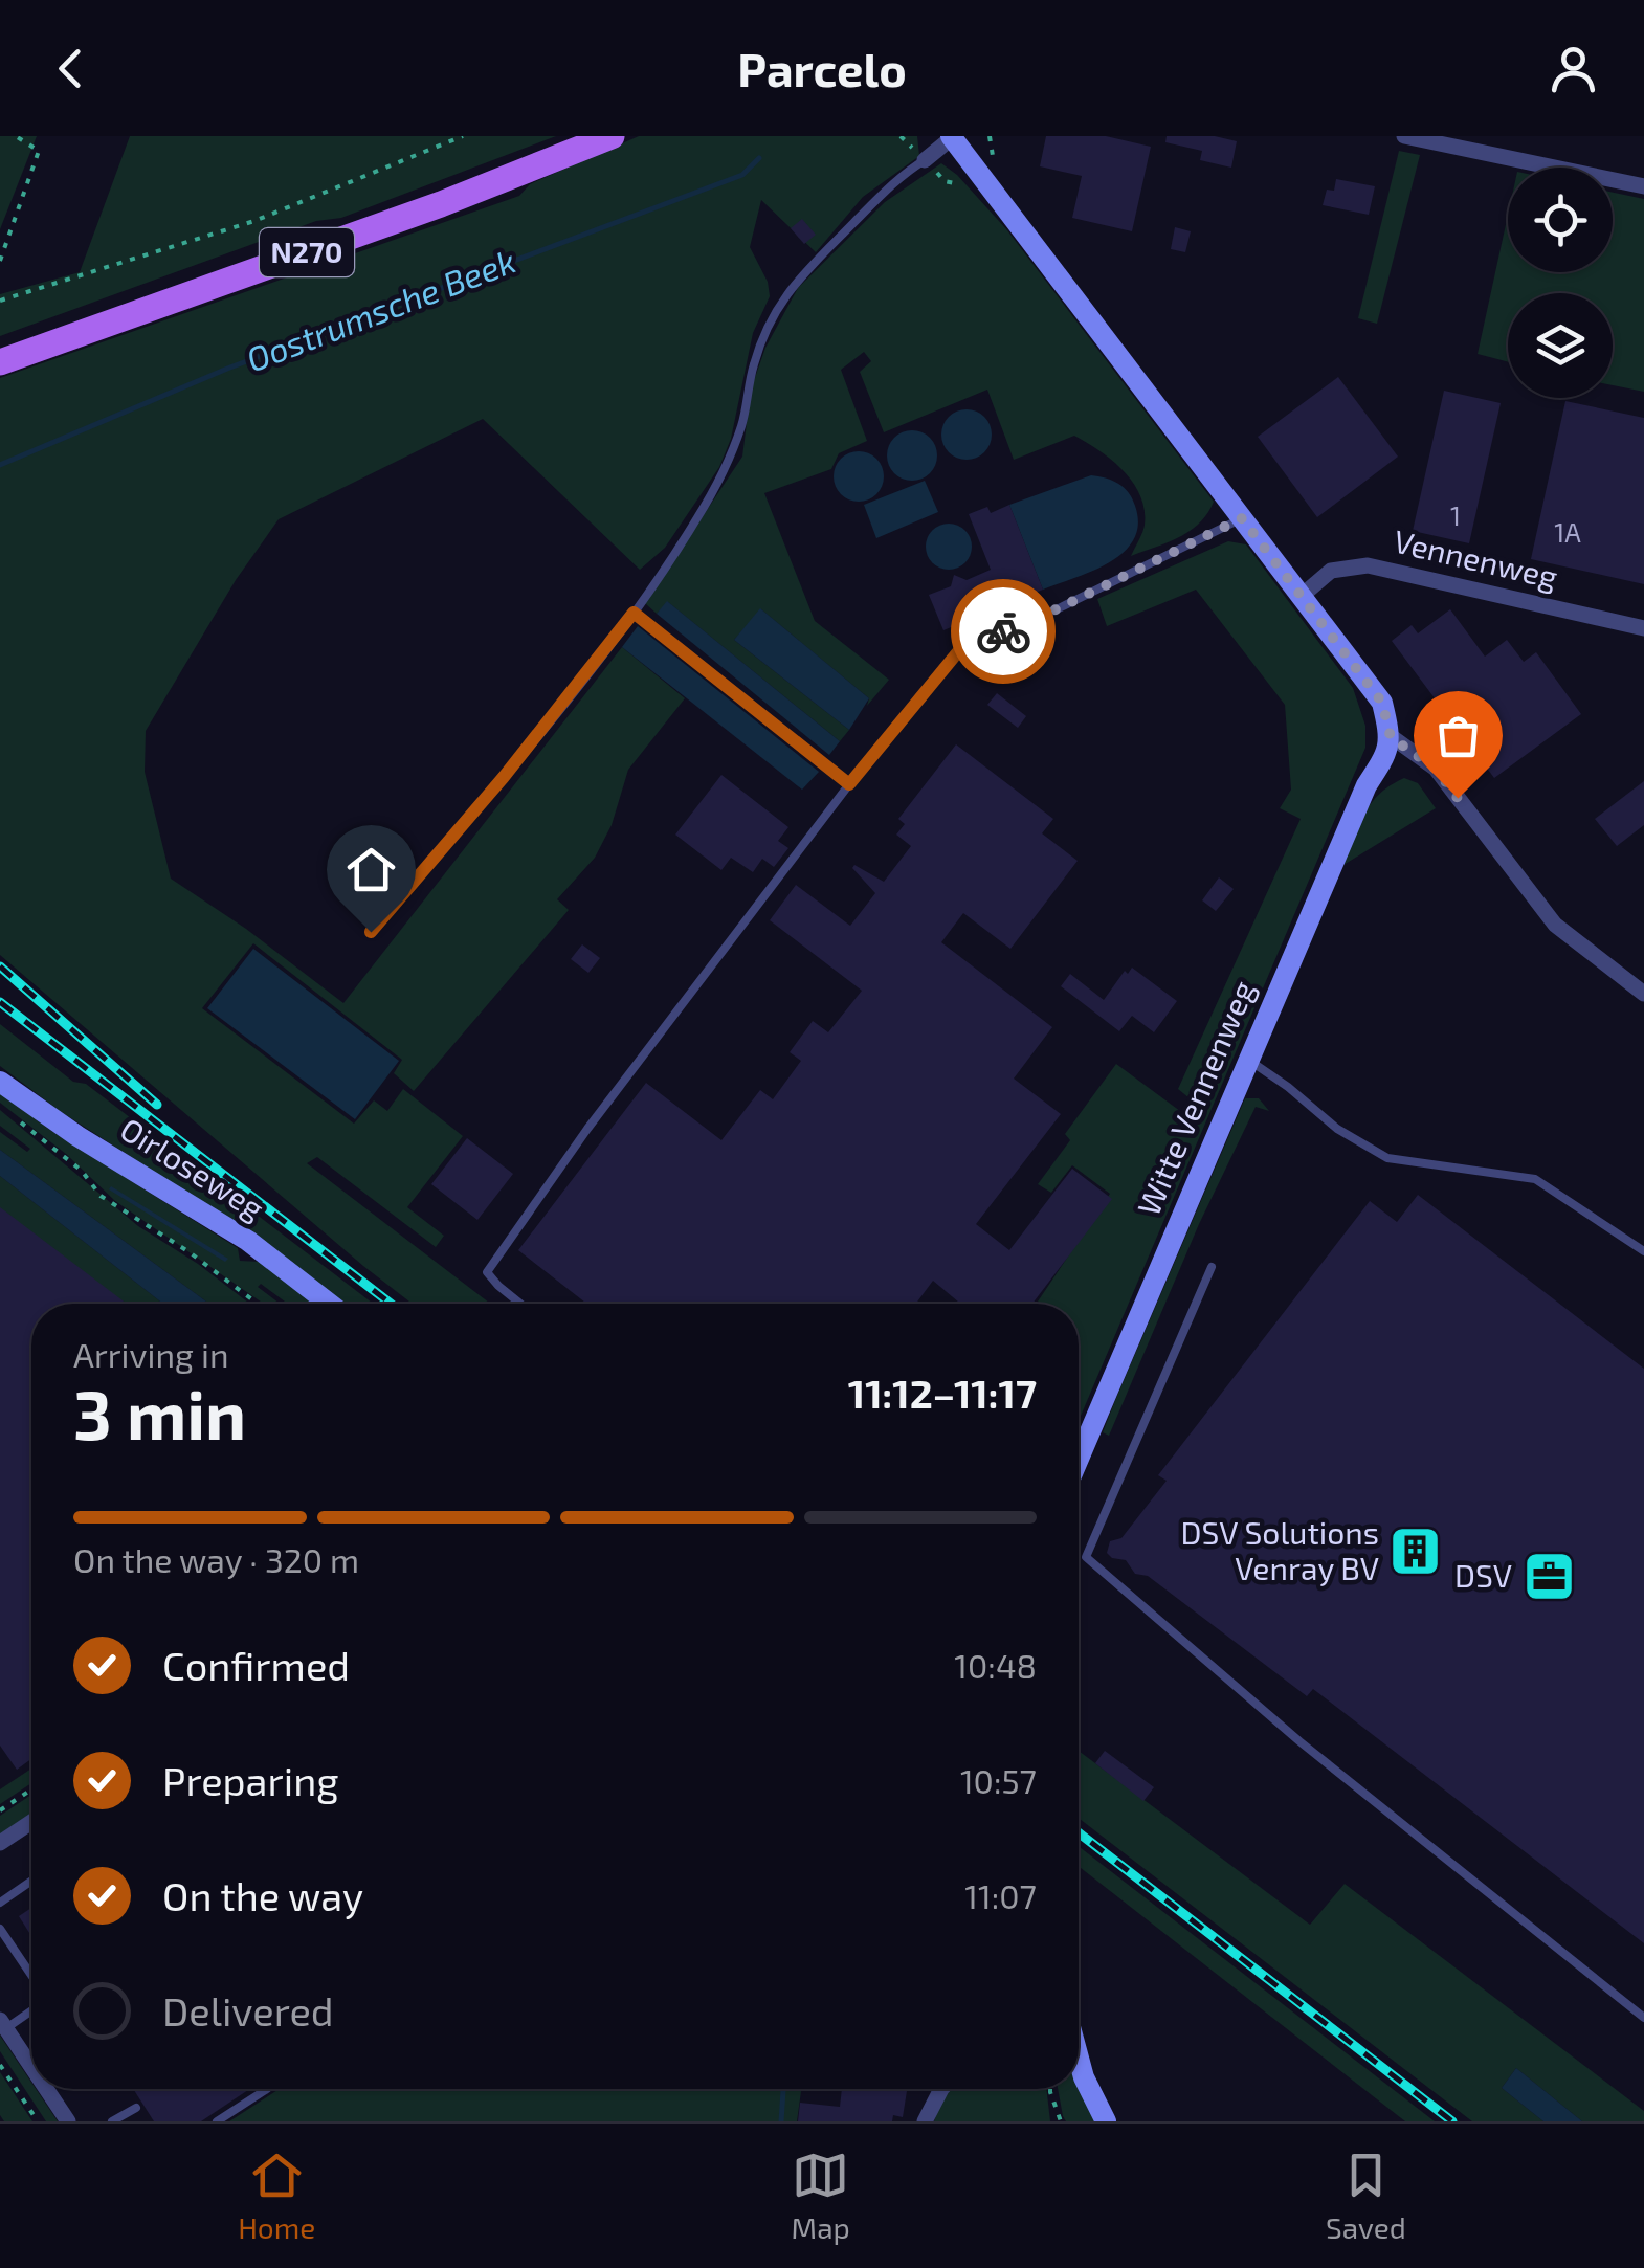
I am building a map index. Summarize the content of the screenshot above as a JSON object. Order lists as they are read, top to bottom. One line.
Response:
{"streets":{"main road":["N270"],"street":["Vennenweg","Witte Vennenweg","Oirloseweg"]},"water":["Oostrumsche Beek"],"places":{"building":["DSV Solutions Venray BV"],"office":["DSV"]},"house_numbers":["1","1A"],"page":{"header":"Parcelo","heading":["3 min","Arriving in","11:12–11:17"],"bar":"On the way · 320 m","list":[["Confirmed","10:48"],["Preparing","10:57"],["On the way","11:07"],"Delivered"],"tabs":["Home","Map","Saved"]}}
